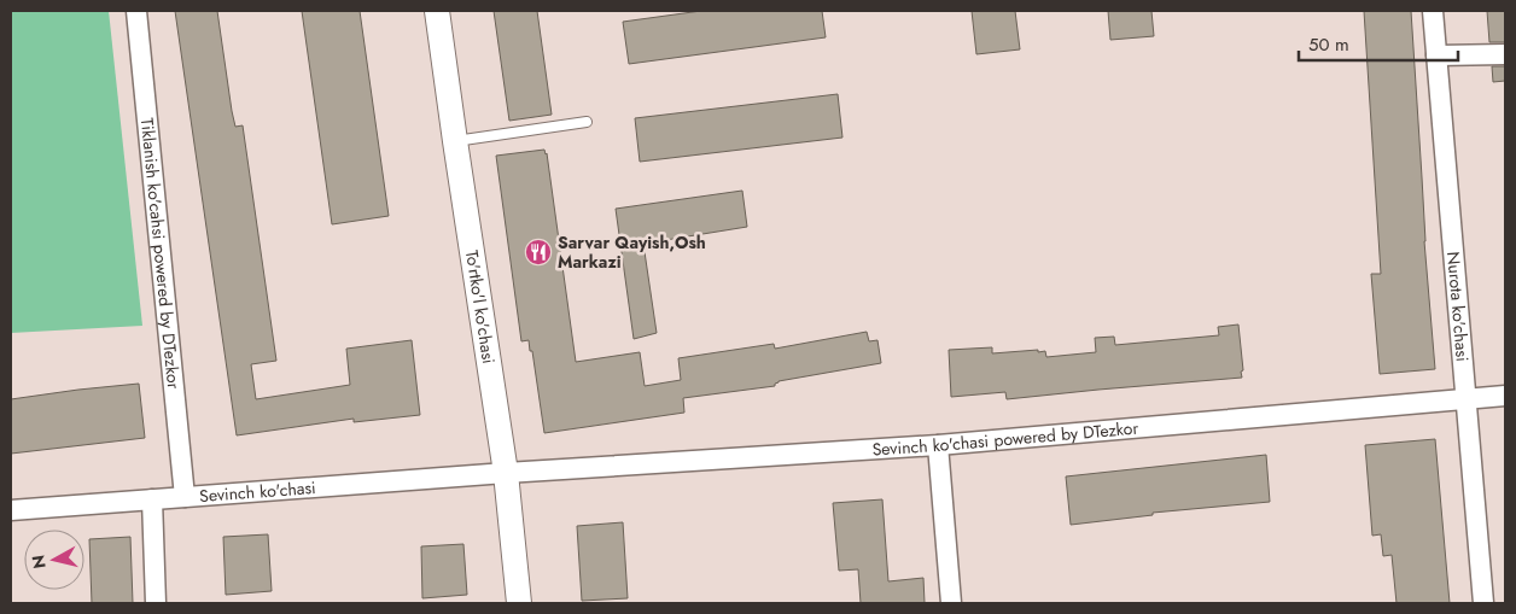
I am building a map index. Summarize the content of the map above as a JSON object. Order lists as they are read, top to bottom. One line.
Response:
{"streets":{"street":["Tiklanish ko'cahsi powered by DTezkor","To'rtko'l ko'chasi","Nurota ko'chasi","Sevinch ko'chasi powered by DTezkor","Sevinch ko'chasi"]},"crossings":[["Tiklanish ko'cahsi powered by DTezkor","Sevinch ko'chasi"],["To'rtko'l ko'chasi","Sevinch ko'chasi powered by DTezkor"],["To'rtko'l ko'chasi","Sevinch ko'chasi"],["Nurota ko'chasi","Sevinch ko'chasi powered by DTezkor"],["Sevinch ko'chasi powered by DTezkor","Sevinch ko'chasi"]],"places":{"restaurant":["Sarvar Qayish,Osh Markazi"]},"scale_bar":"50 m","north":"left"}
